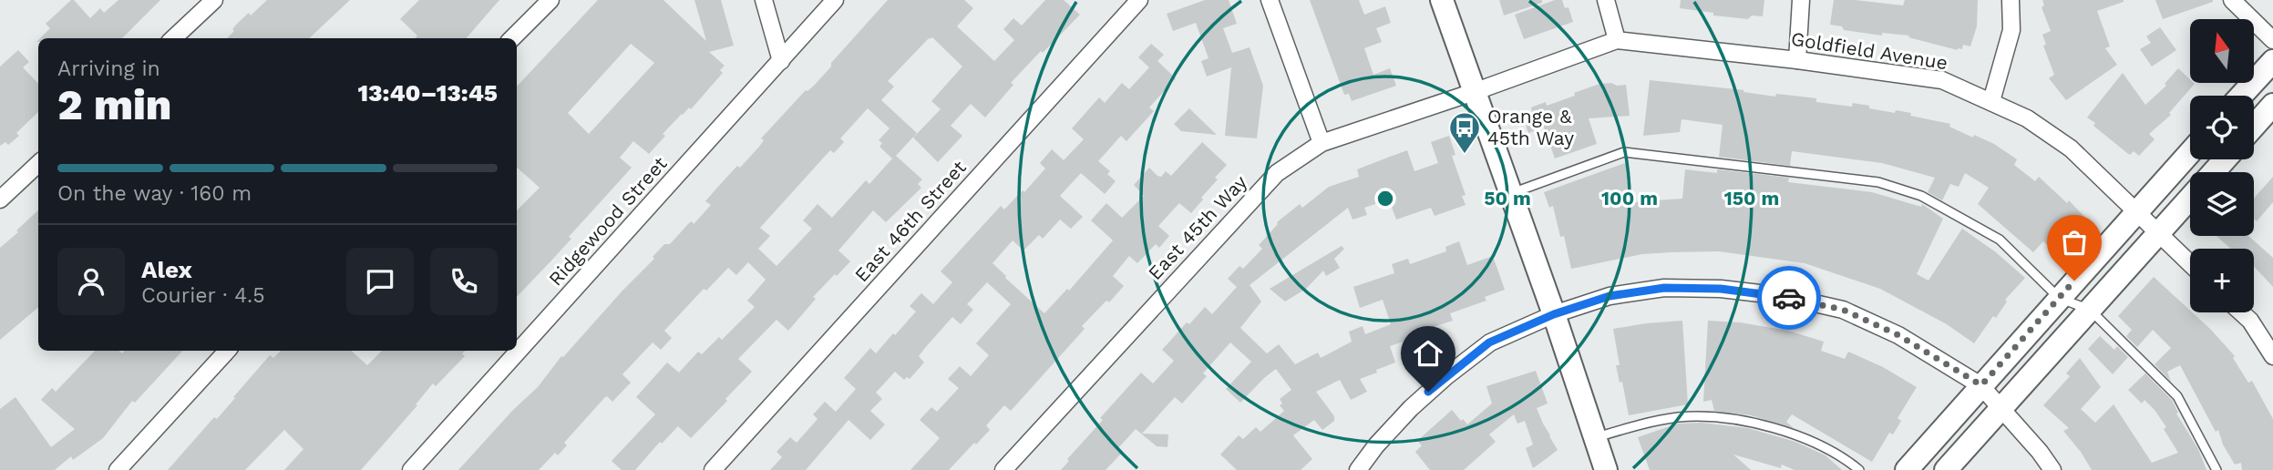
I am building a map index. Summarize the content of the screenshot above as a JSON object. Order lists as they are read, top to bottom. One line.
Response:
{"streets":{"street":["Goldfield Avenue","Ridgewood Street","East 46th Street","East 45th Way"]},"crossings":[["Goldfield Avenue","East 45th Way"]],"places":{"bus stop":["Orange & 45th Way"]},"north":"top","page":{"map_buttons":"+","heading":["2 min","Arriving in","13:40–13:45"],"panel":["Alex","Courier · 4.5"],"bar":"On the way · 160 m"},"rings":["50 m","100 m","150 m"]}
